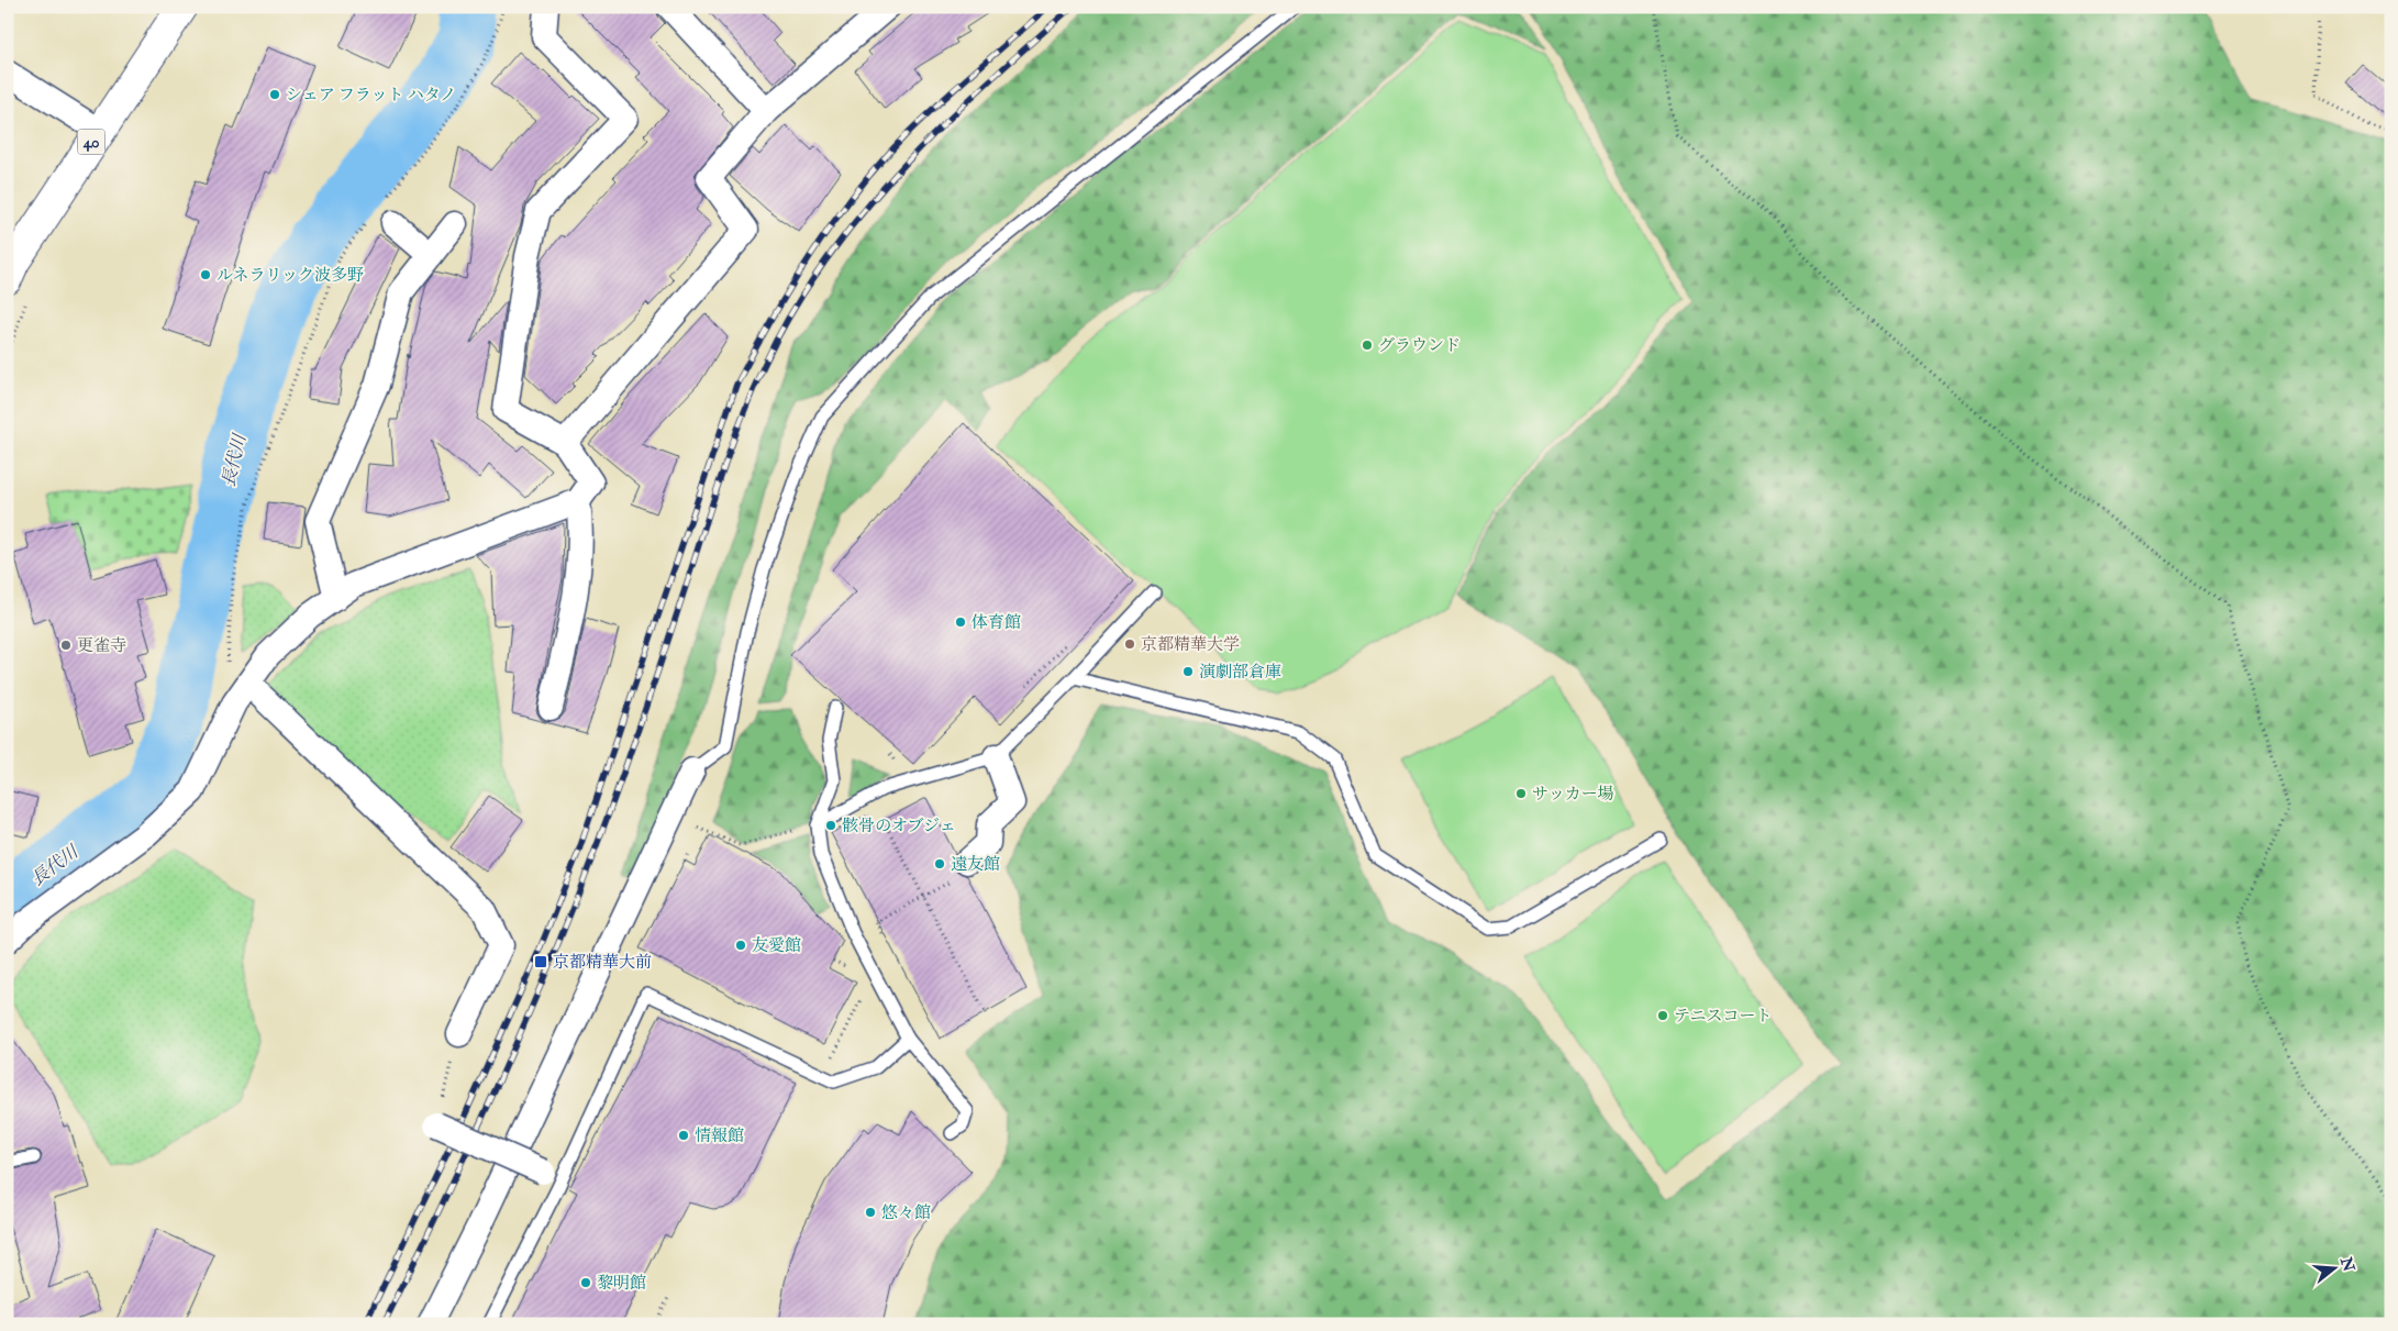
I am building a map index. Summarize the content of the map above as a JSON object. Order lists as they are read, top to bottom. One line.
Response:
{"streets":{"main road":["40"]},"water":["長代川"],"places":{"other":["シェア フラット ハタノ","ルネラリック波多野","グラウンド","体育館","京都精華大学","更雀寺","演劇部倉庫","サッカー場","骸骨のオブジェ","遠友館","友愛館","テニスコート","情報館","悠々館","黎明館"],"transit":["京都精華大前"]},"north":"right"}
